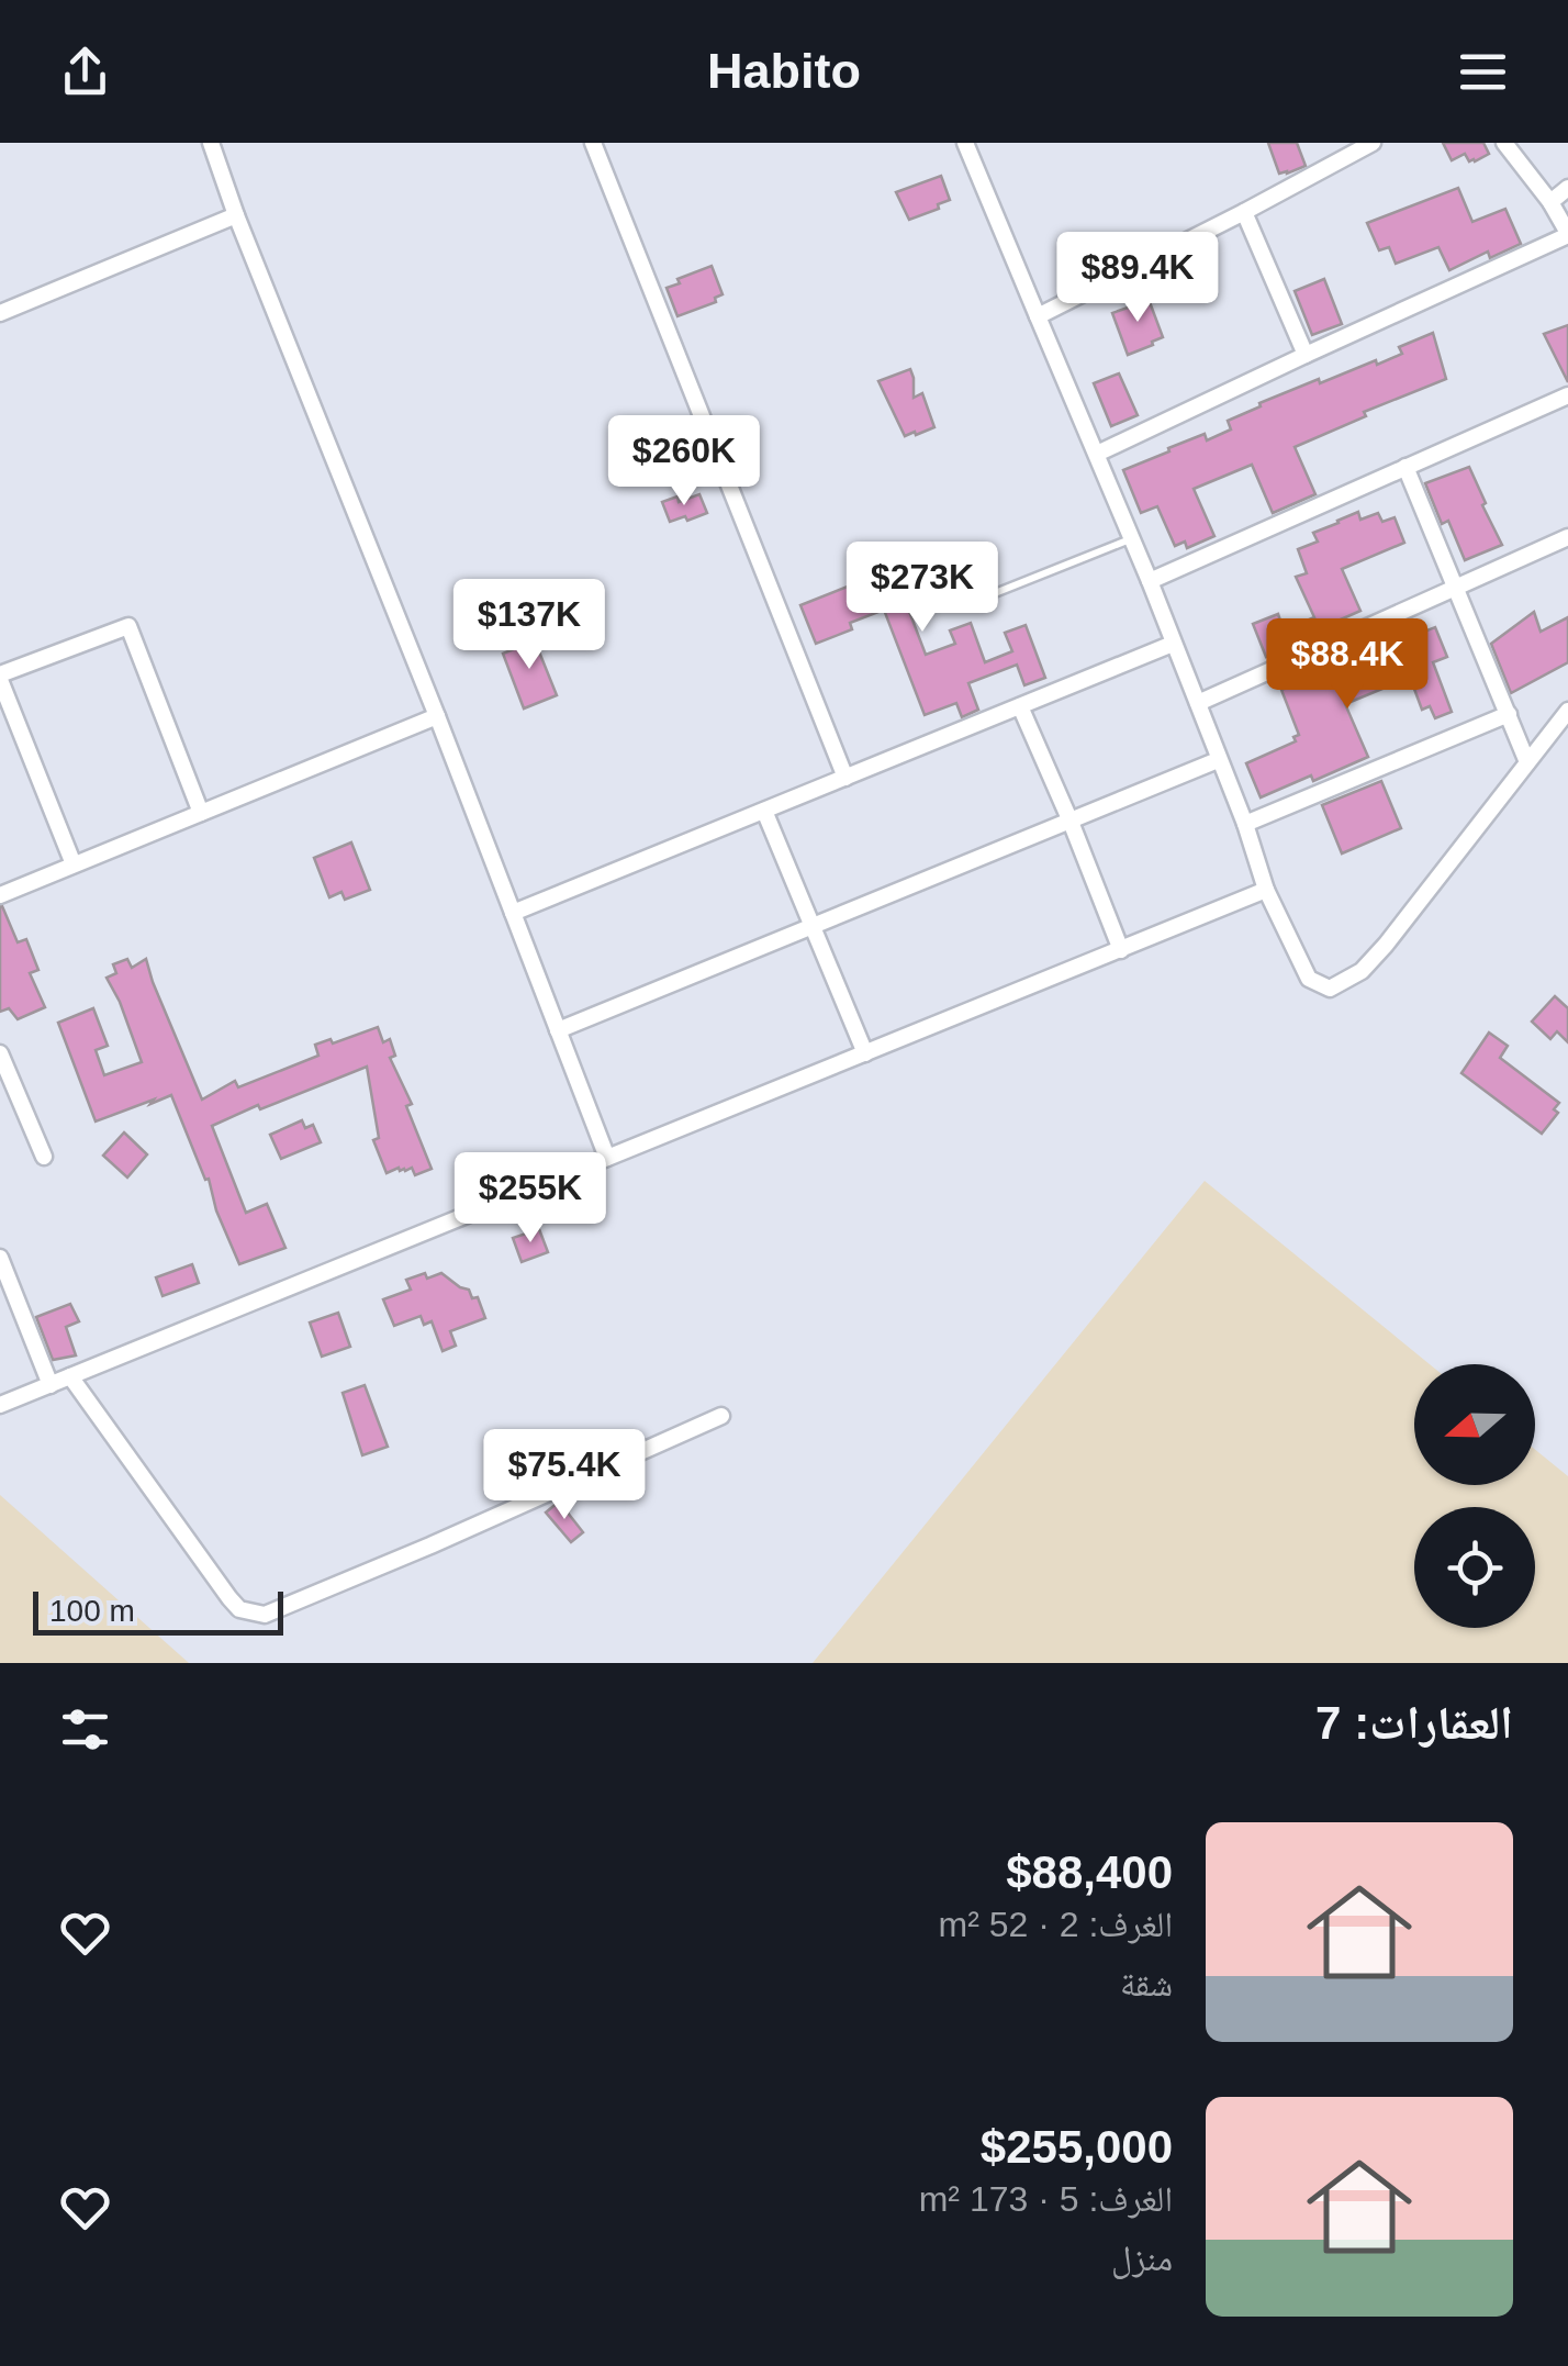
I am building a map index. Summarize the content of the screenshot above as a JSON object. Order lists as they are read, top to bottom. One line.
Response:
{"scale_bar":"100 m","north":"left","page":{"header":"Habito","price":["$89.4K","$260K","$273K","$137K","$88.4K","$255K","$75.4K"],"scale":"100 m","heading":"العقارات: 7","list":[{"name":"$88,400","note":"الغرف: 2 · 52 m² · شقة"},{"name":"$255,000","note":"الغرف: 5 · 173 m² · منزل"}]}}
